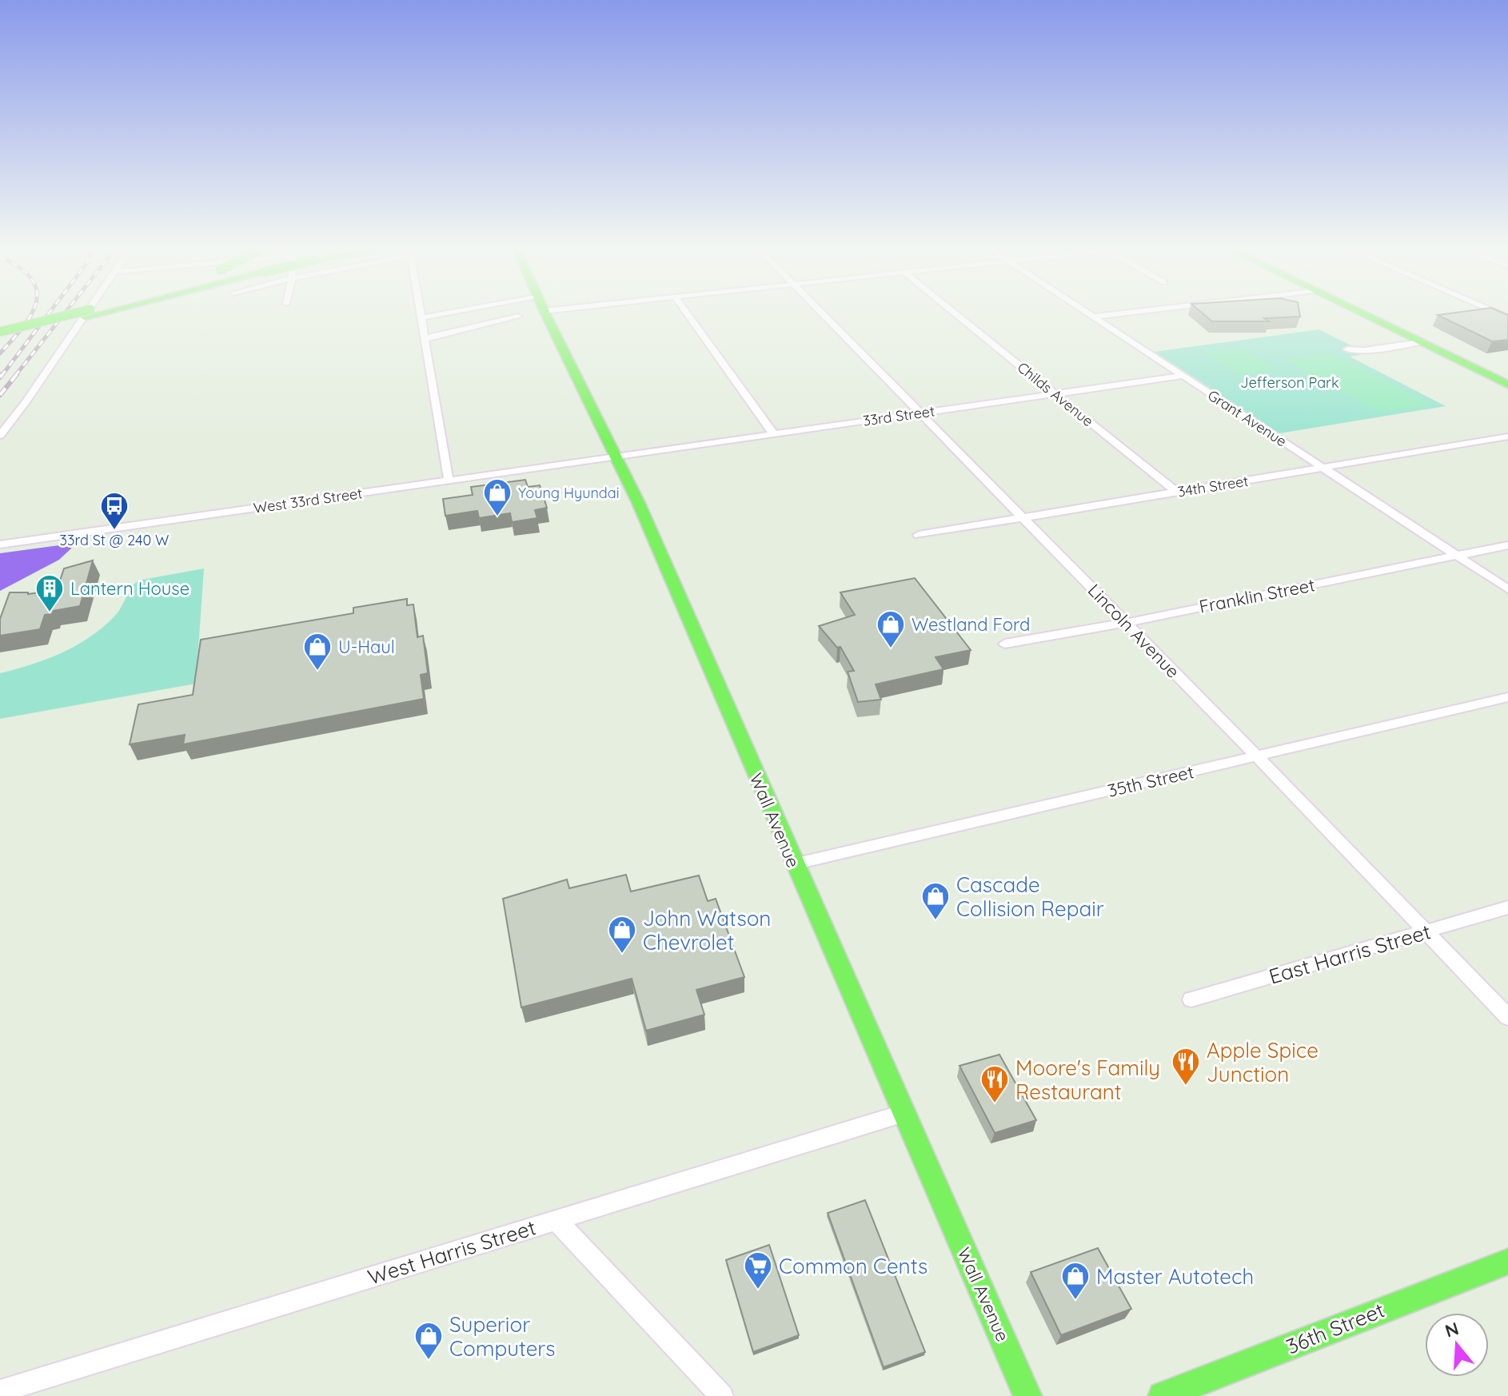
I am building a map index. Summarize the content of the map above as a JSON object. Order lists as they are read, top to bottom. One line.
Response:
{"streets":{"main road":["Wall Avenue","36th Street"],"street":["Childs Avenue","33rd Street","Grant Avenue","34th Street","West 33rd Street","Franklin Street","Lincoln Avenue","35th Street","East Harris Street","West Harris Street"]},"crossings":[["Childs Avenue","33rd Street"],["Childs Avenue","34th Street"],["33rd Street","Grant Avenue"],["33rd Street","West 33rd Street"],["33rd Street","Lincoln Avenue"],["33rd Street","Wall Avenue"],["Grant Avenue","34th Street"],["Grant Avenue","Franklin Street"],["34th Street","Lincoln Avenue"],["West 33rd Street","Wall Avenue"],["Franklin Street","Lincoln Avenue"],["Lincoln Avenue","35th Street"],["Lincoln Avenue","East Harris Street"],["35th Street","Wall Avenue"],["Wall Avenue","West Harris Street"]],"parks":["Jefferson Park"],"places":{"shop":["Young Hyundai","Westland Ford","U-Haul","Cascade Collision Repair","John Watson Chevrolet","Master Autotech","Superior Computers"],"bus stop":["33rd St @ 240 W"],"building":["Lantern House"],"restaurant":["Apple Spice Junction","Moore's Family Restaurant"],"supermarket":["Common Cents"]},"north":"top"}
